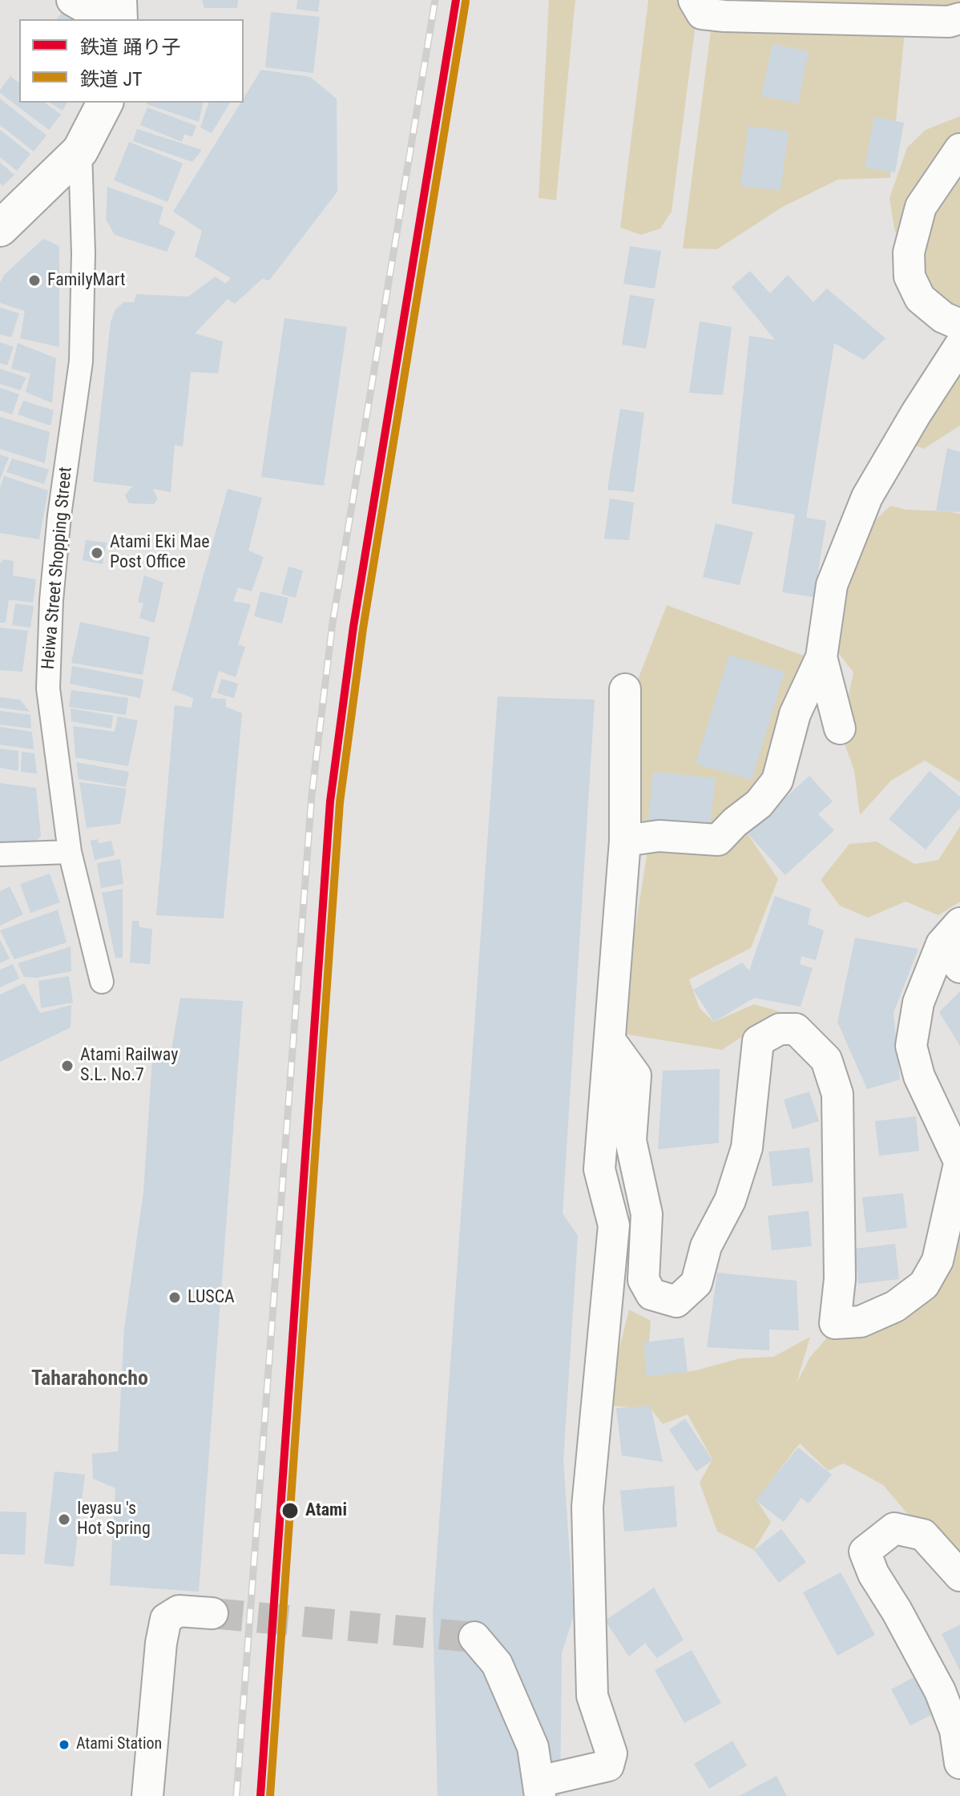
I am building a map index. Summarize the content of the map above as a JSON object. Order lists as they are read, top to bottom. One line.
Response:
{"streets":{"street":["Heiwa Street Shopping Street"]},"districts":["Taharahoncho"],"places":["FamilyMart","Atami Eki Mae Post Office","Atami Railway S.L. No.7","LUSCA","Atami","Ieyasu 's Hot Spring","Atami Station"],"lines":["rail line 踊り子","rail line JT"],"legend":["鉄道 踊り子","鉄道 JT"]}
